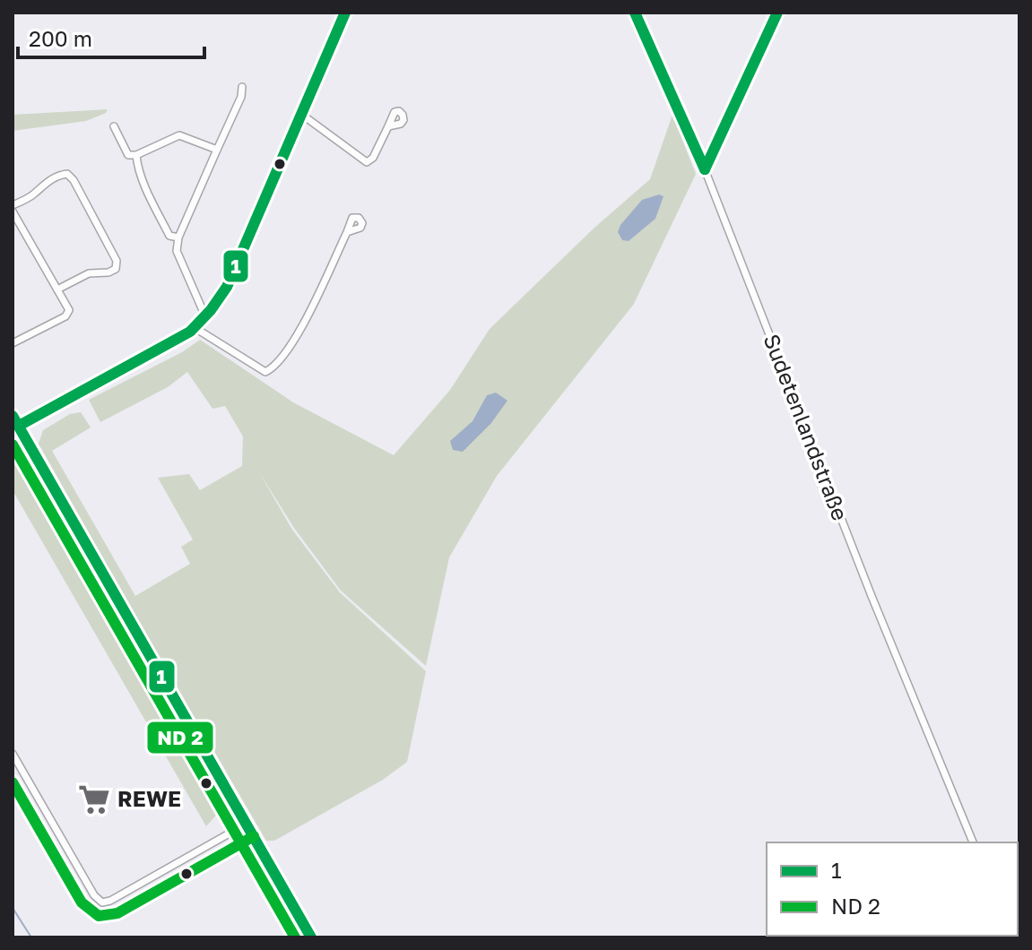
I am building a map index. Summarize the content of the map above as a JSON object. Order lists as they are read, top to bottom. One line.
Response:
{"streets":{"street":["Sudetenlandstraße"]},"places":{"supermarket":["REWE"]},"lines":["transit line 1"],"legend":["1","ND 2"],"scale_bar":"200 m"}
